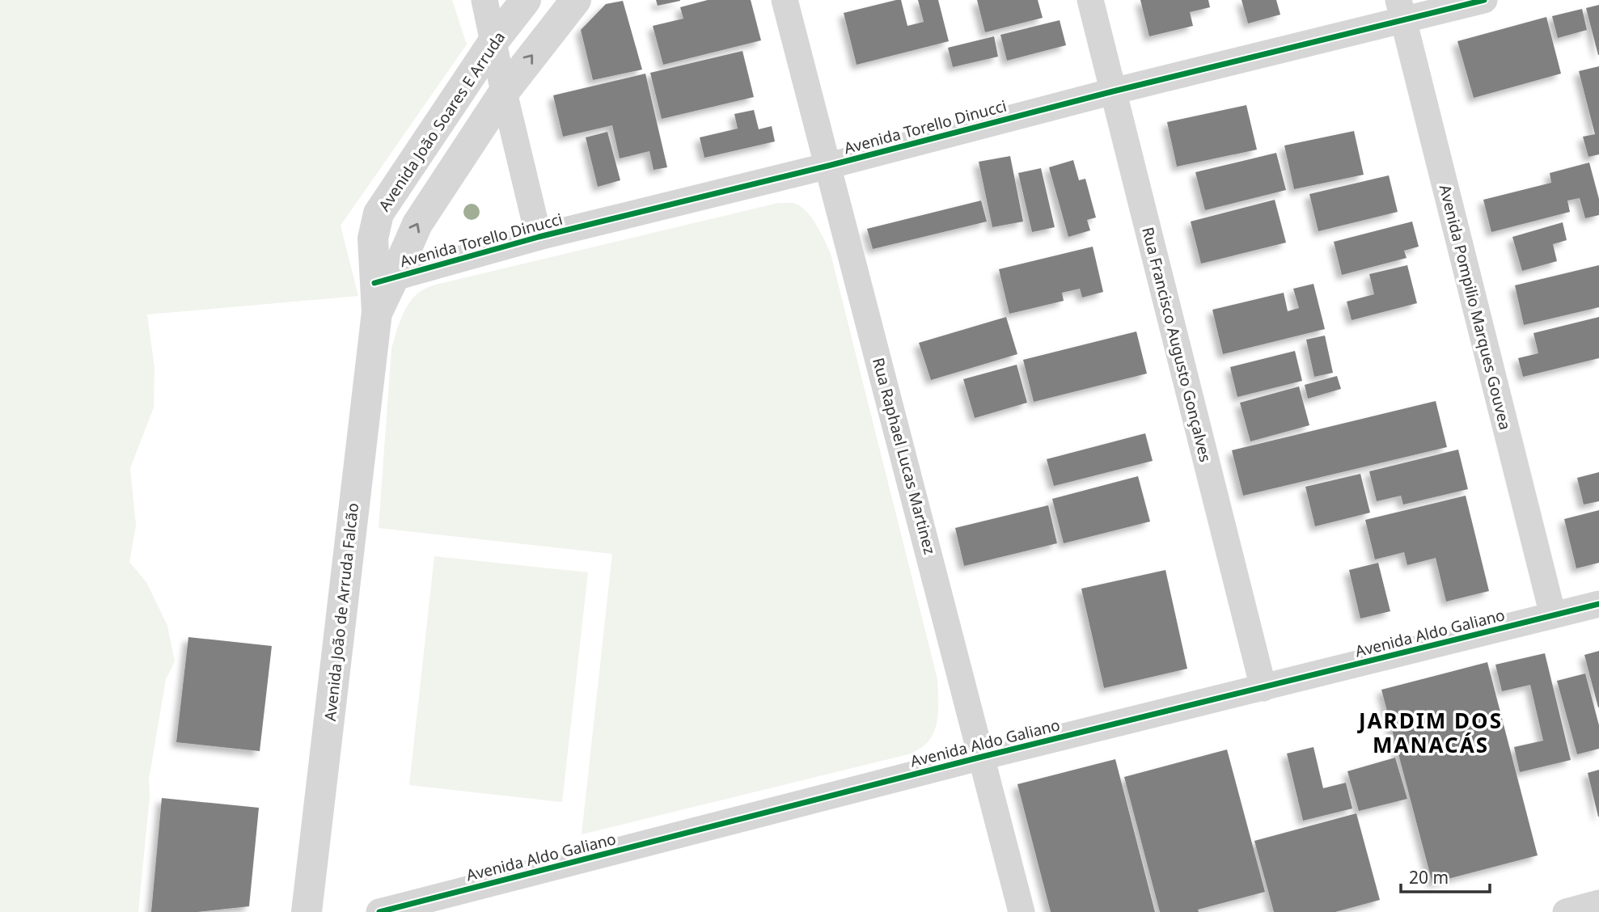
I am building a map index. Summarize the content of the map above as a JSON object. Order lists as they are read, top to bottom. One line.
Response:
{"streets":{"street":["Avenida João Soares E Arruda","Avenida Torello Dinucci","Avenida Pompilio Marques Gouvea","Rua Francisco Augusto Gonçalves","Rua Raphael Lucas Martinez","Avenida João de Arruda Falcão","Avenida Aldo Galiano"]},"crossings":[["Avenida João Soares E Arruda","Avenida Torello Dinucci"],["Avenida João Soares E Arruda","Avenida João de Arruda Falcão"],["Avenida Torello Dinucci","Avenida Pompilio Marques Gouvea"],["Avenida Torello Dinucci","Rua Francisco Augusto Gonçalves"],["Avenida Torello Dinucci","Rua Raphael Lucas Martinez"],["Avenida Torello Dinucci","Avenida João de Arruda Falcão"],["Avenida Pompilio Marques Gouvea","Avenida Aldo Galiano"],["Rua Francisco Augusto Gonçalves","Avenida Aldo Galiano"],["Rua Raphael Lucas Martinez","Avenida Aldo Galiano"]],"districts":["JARDIM DOS MANACÁS"],"scale_bar":"20 m"}
